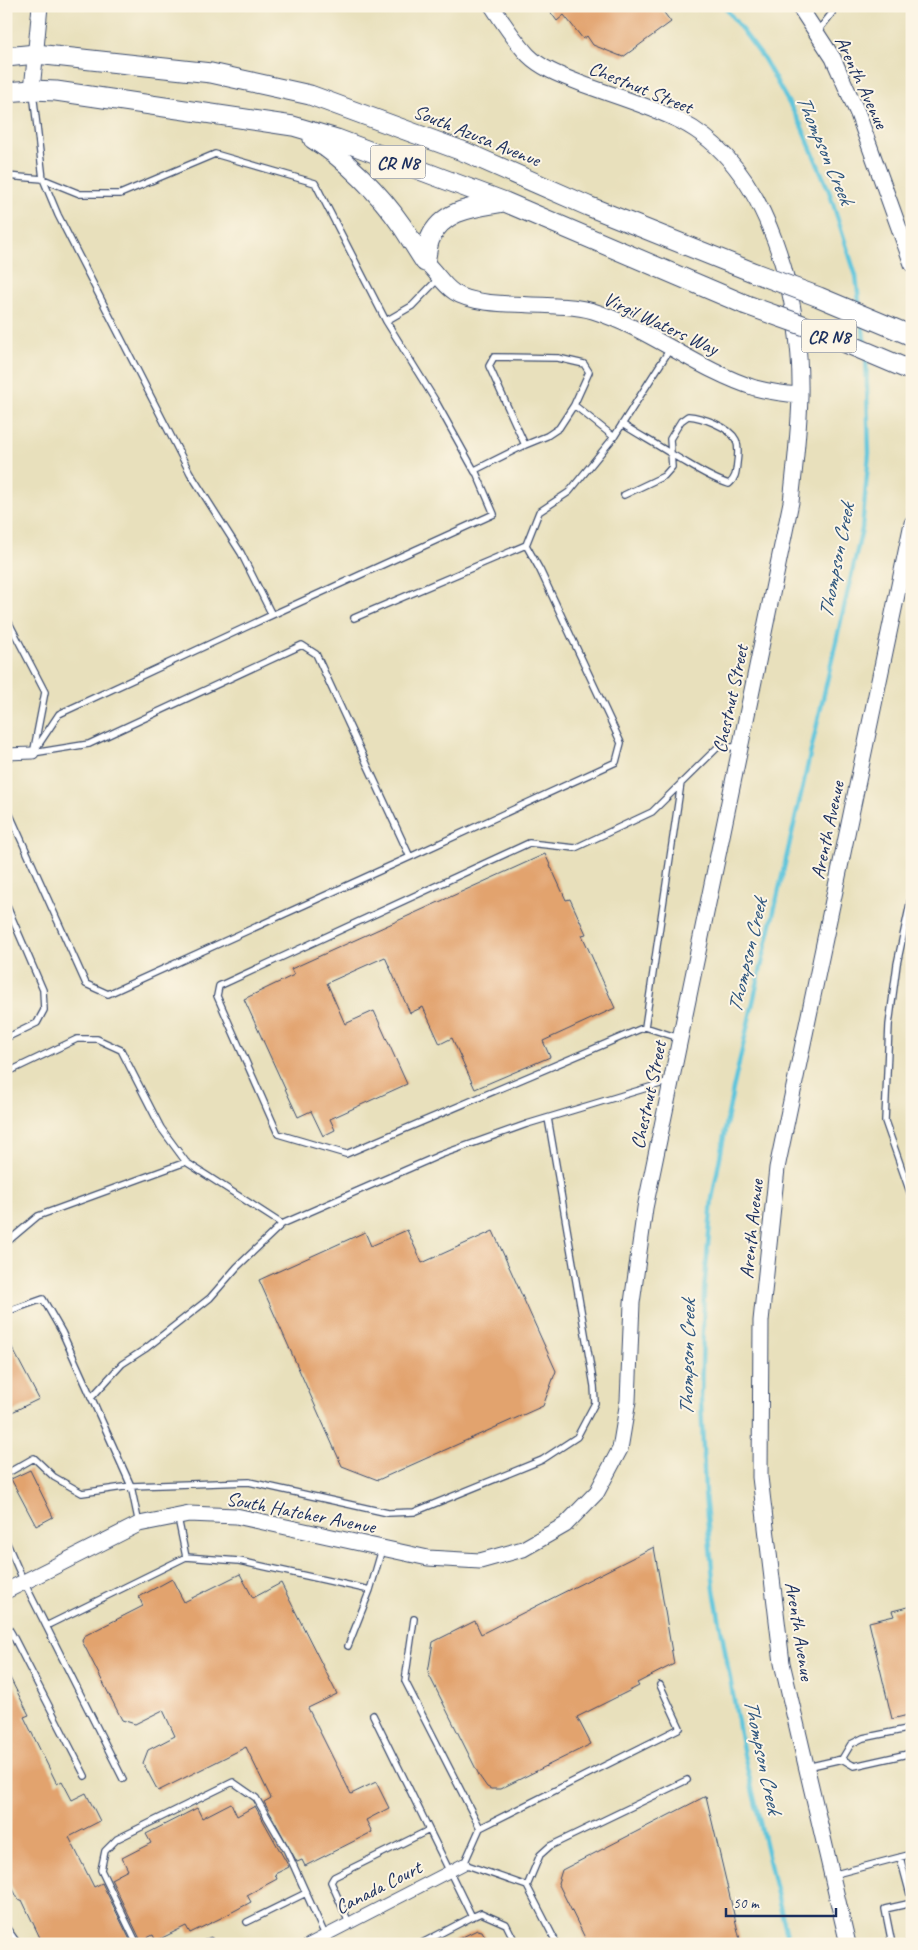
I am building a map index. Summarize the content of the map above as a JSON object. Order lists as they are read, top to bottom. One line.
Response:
{"streets":{"main road":["South Azusa Avenue","CR N8"],"street":["Arenth Avenue","Chestnut Street","Virgil Waters Way","South Hatcher Avenue","Canada Court"]},"crossings":[["Chestnut Street","Virgil Waters Way"],["Chestnut Street","South Hatcher Avenue"]],"water":["Thompson Creek"],"scale_bar":"50 m"}
